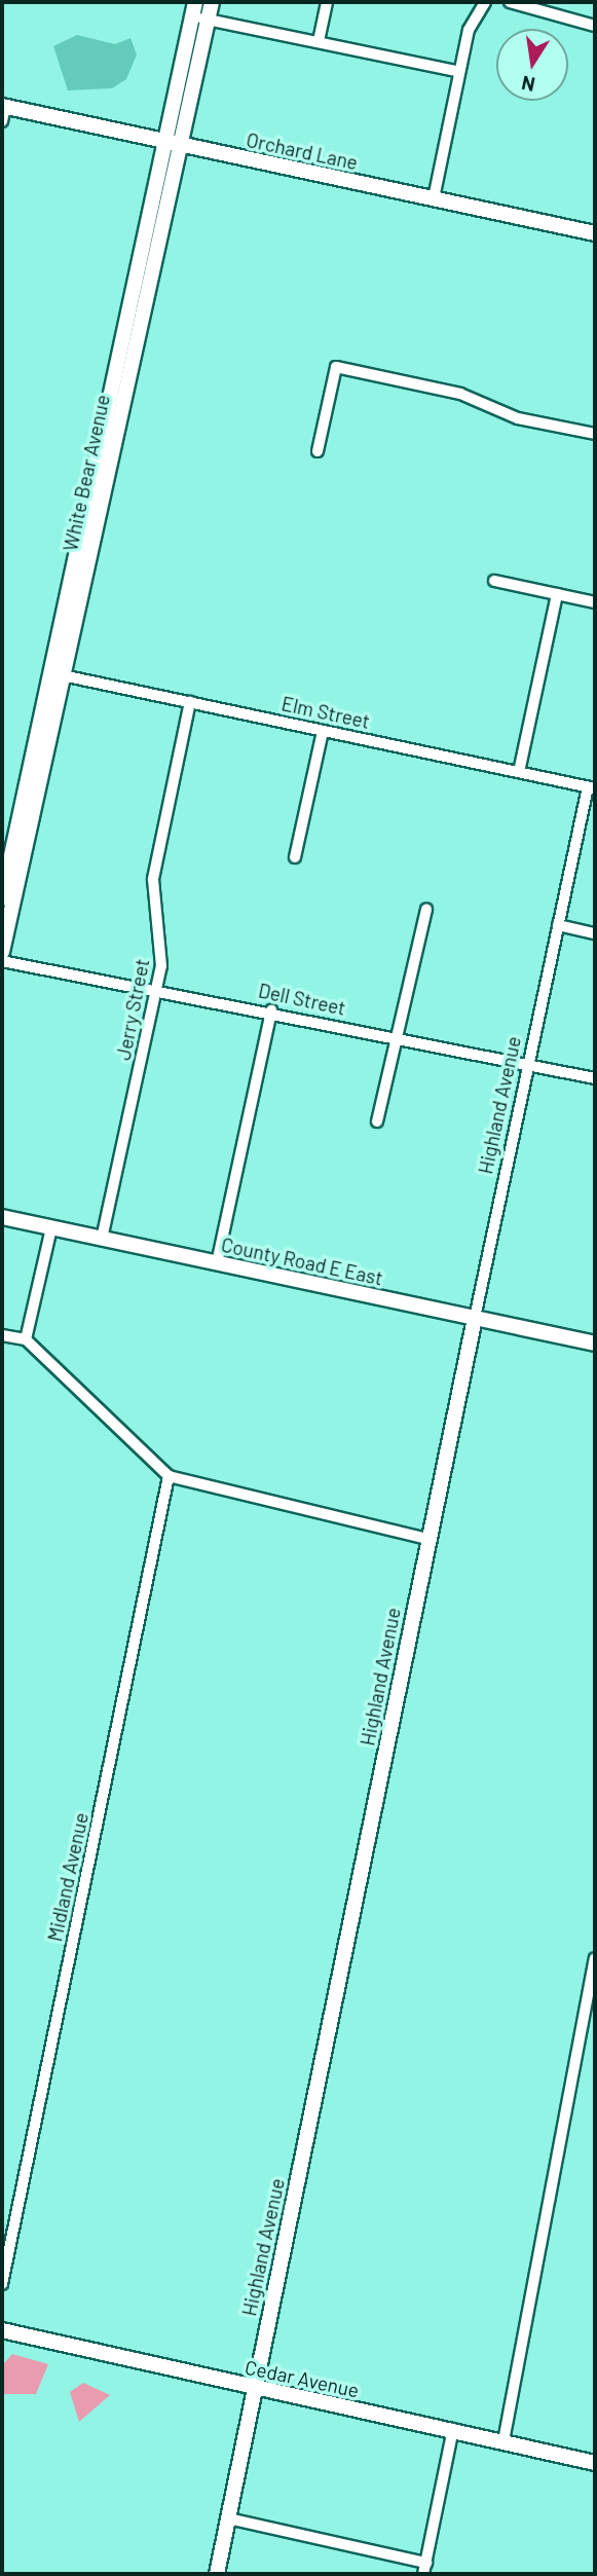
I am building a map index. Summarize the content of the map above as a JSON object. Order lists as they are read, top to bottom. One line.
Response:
{"streets":{"street":["Orchard Lane","White Bear Avenue","Elm Street","Dell Street","Jerry Street","Highland Avenue","County Road E East","Midland Avenue","Cedar Avenue"]},"crossings":[["Orchard Lane","White Bear Avenue"],["White Bear Avenue","Elm Street"],["Elm Street","Jerry Street"],["Elm Street","Highland Avenue"],["Dell Street","Jerry Street"],["Dell Street","Highland Avenue"],["Jerry Street","County Road E East"],["Highland Avenue","County Road E East"],["Highland Avenue","Cedar Avenue"]],"north":"bottom"}
